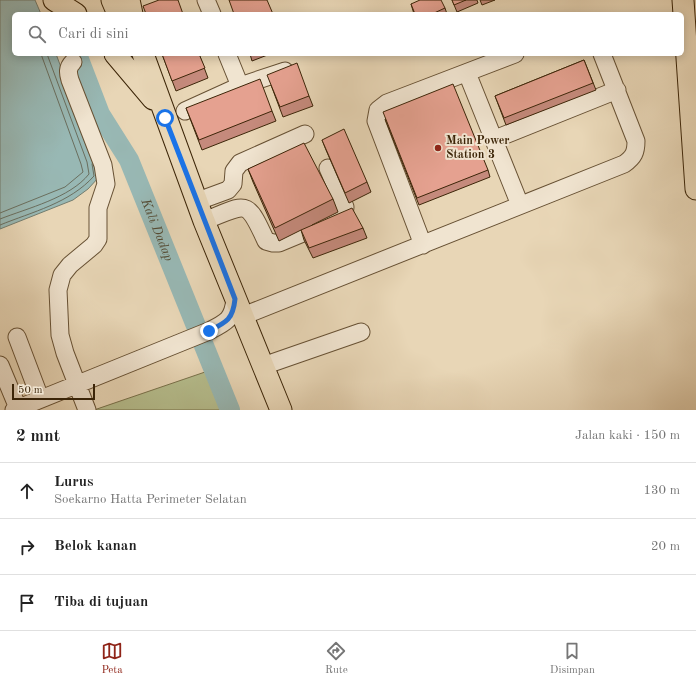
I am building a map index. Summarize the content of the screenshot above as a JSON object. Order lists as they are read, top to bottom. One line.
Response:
{"water":["Kali Dadap"],"places":["Main Power Station 3"],"scale_bar":"50 m","page":{"search":"Cari di sini","scale":"50 m","heading":["2 mnt","Jalan kaki · 150 m"],"list":[["Lurus","Soekarno Hatta Perimeter Selatan","130 m"],["Belok kanan","20 m"],"Tiba di tujuan"],"nav":["Peta","Rute","Disimpan"]}}
